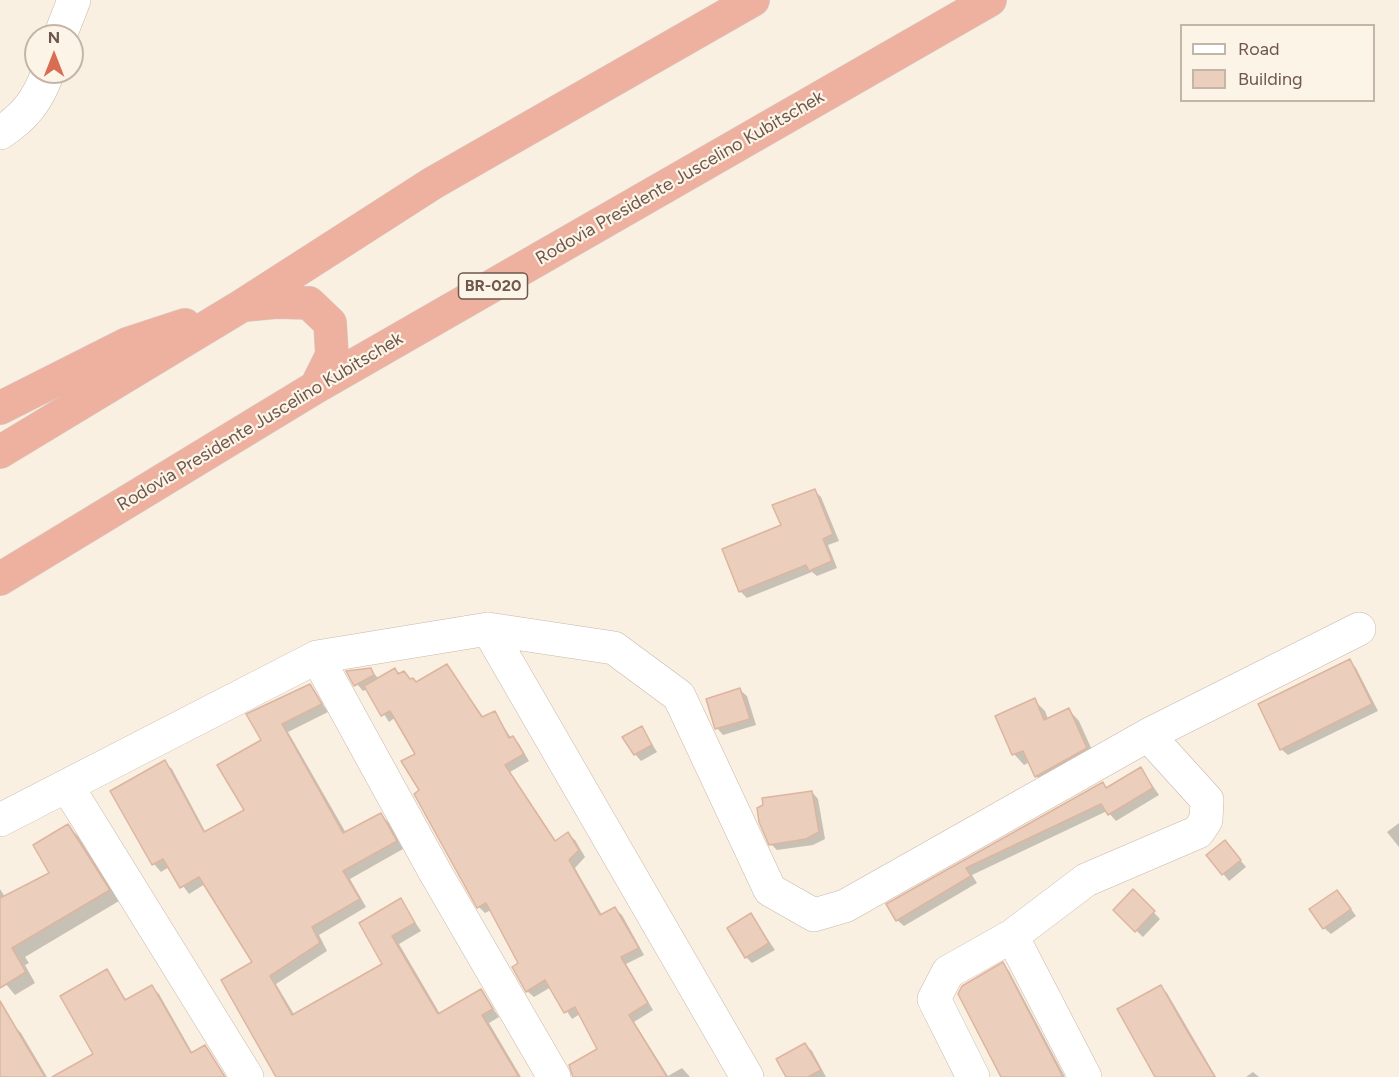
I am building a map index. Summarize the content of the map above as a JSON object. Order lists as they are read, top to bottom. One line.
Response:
{"streets":{"highway":["Rodovia Presidente Juscelino Kubitschek","BR-020"]},"legend":["Road","Building"],"north":"top"}
